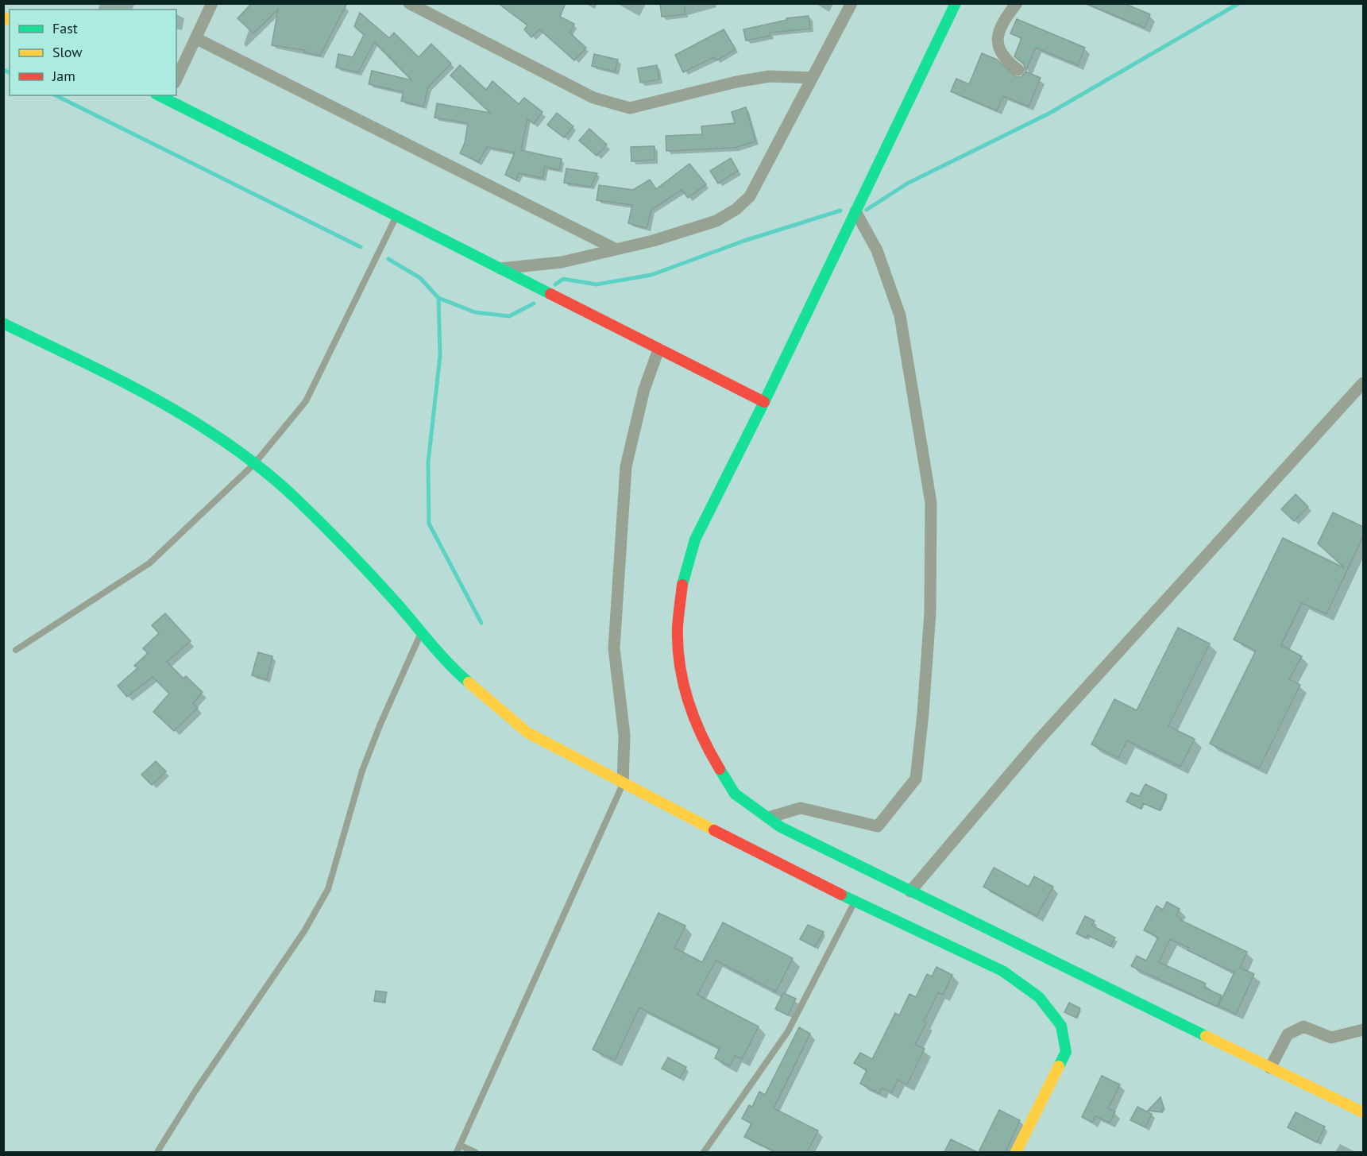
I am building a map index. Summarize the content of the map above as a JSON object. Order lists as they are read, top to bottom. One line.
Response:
{"legend":["Fast","Slow","Jam"]}
